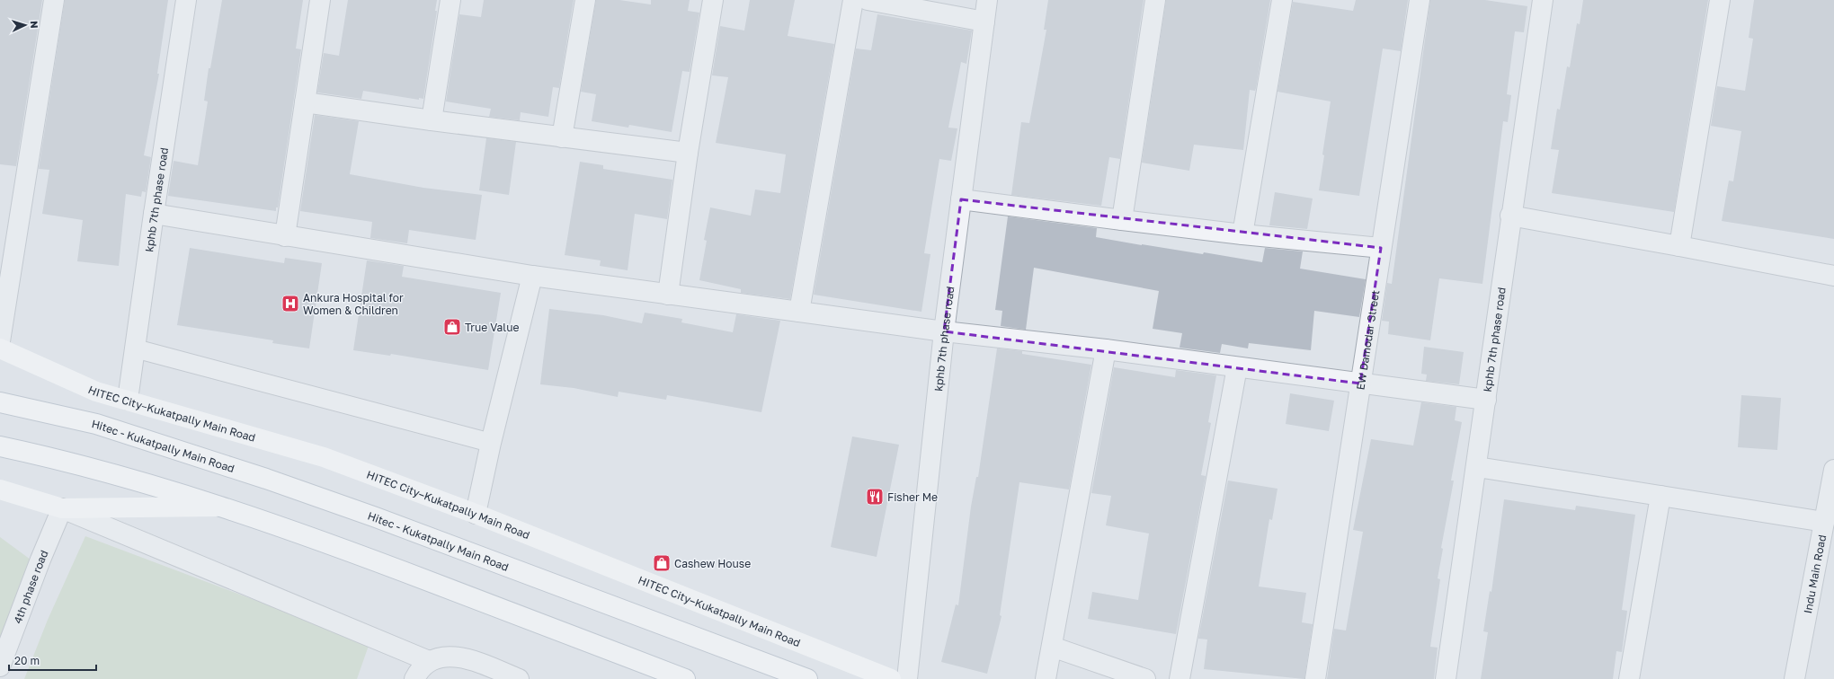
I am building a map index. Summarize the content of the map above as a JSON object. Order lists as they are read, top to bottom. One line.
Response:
{"streets":{"main road":["HITEC City–Kukatpally Main Road","Hitec - Kukatpally Main Road"],"street":["kphb 7th phase road","EW Damodar Street","Indu Main Road","4th phase road"]},"crossings":[["kphb 7th phase road","HITEC City–Kukatpally Main Road"]],"places":{"hospital":["Ankura Hospital for Women & Children"],"shop":["True Value","Cashew House"],"restaurant":["Fisher Me"]},"scale_bar":"20 m","north":"right"}
